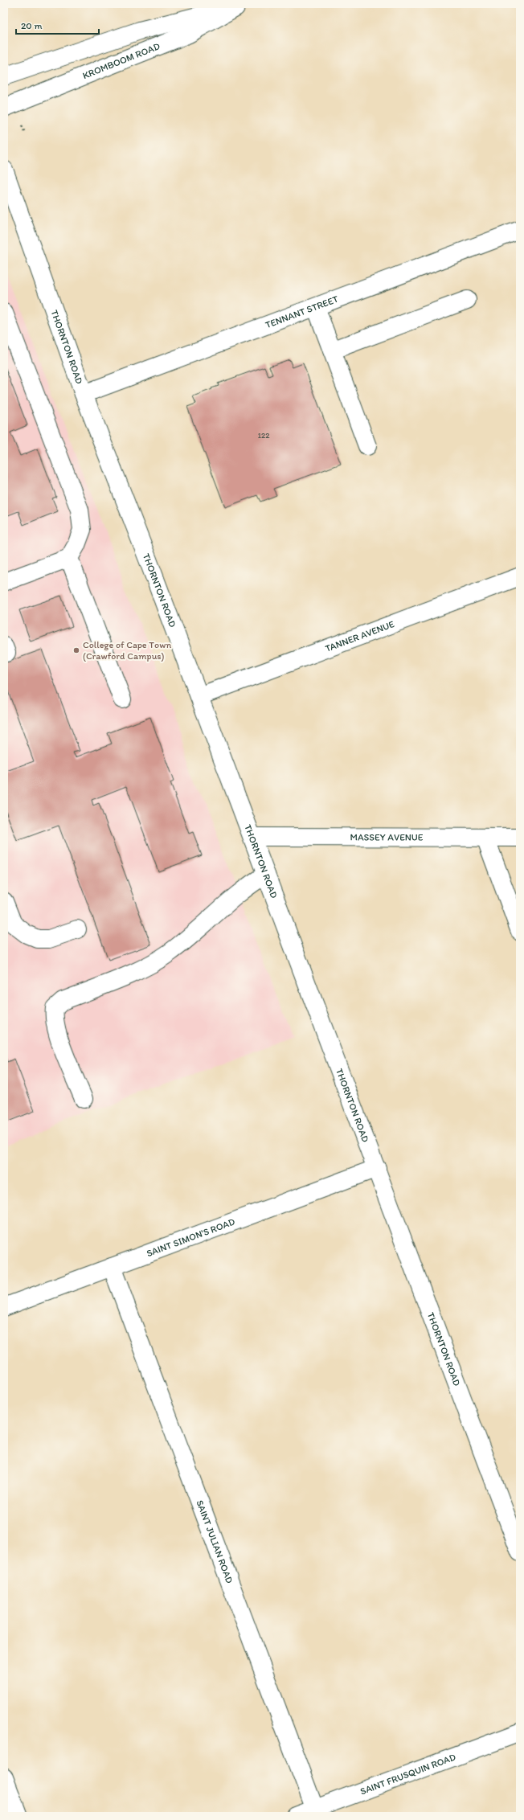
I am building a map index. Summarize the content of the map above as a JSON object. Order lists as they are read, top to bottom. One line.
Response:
{"streets":{"street":["KROMBOOM ROAD","TENNANT STREET","THORNTON ROAD","TANNER AVENUE","MASSEY AVENUE","SAINT SIMON'S ROAD","SAINT JULIAN ROAD","SAINT FRUSQUIN ROAD"]},"crossings":[["TENNANT STREET","THORNTON ROAD"],["THORNTON ROAD","TANNER AVENUE"],["THORNTON ROAD","MASSEY AVENUE"],["THORNTON ROAD","SAINT SIMON'S ROAD"],["SAINT SIMON'S ROAD","SAINT JULIAN ROAD"],["SAINT JULIAN ROAD","SAINT FRUSQUIN ROAD"]],"places":["College of Cape Town (Crawford Campus)"],"house_numbers":["122"],"scale_bar":"20 m"}
